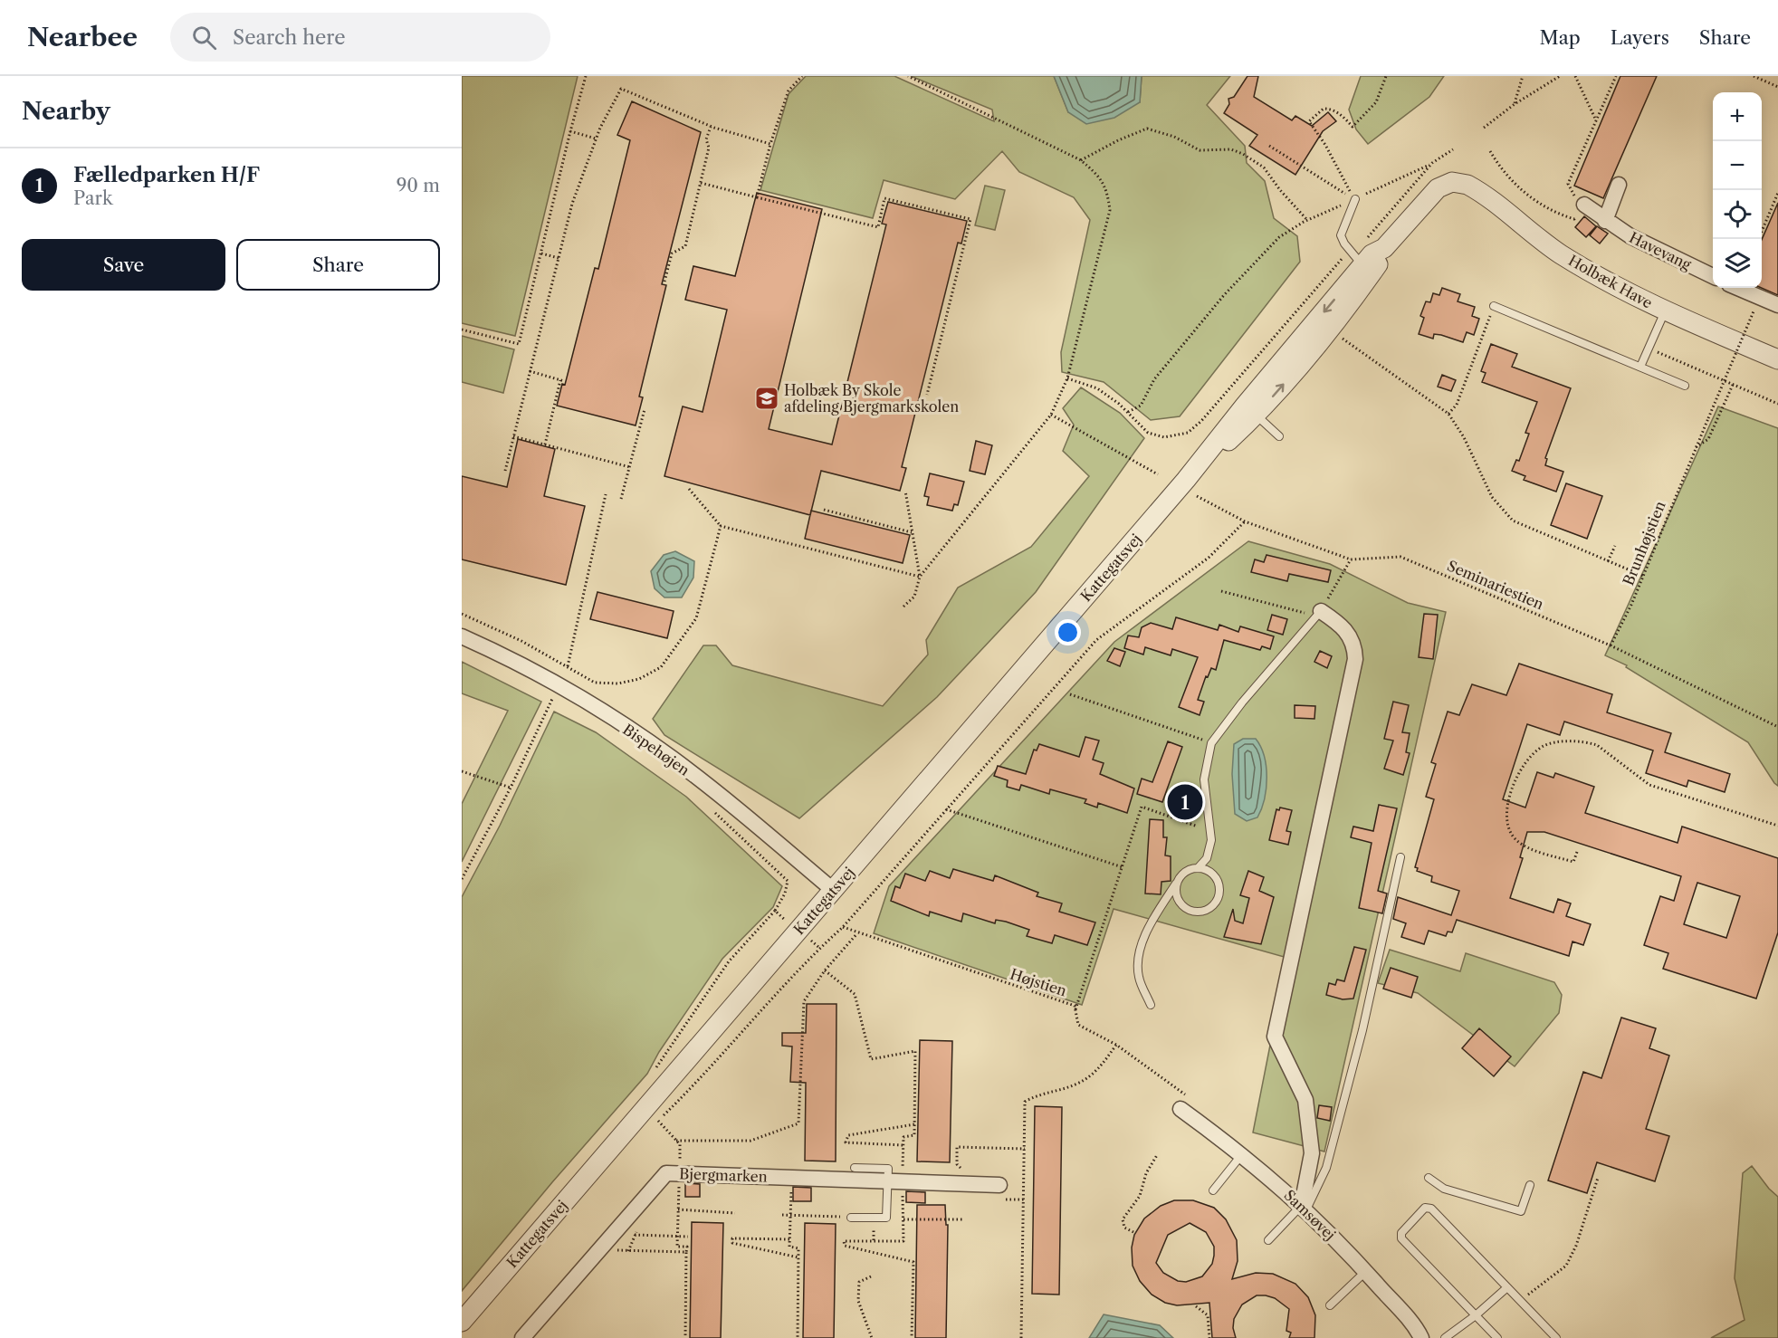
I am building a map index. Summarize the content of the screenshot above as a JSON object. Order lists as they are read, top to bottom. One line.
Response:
{"streets":{"street":["Havevang","Holbæk Have","Kattegatsvej","Bispehøjen","Bjergmarken","Samsøvej"],"path":["Brunhøjstien","Seminariestien","Højstien"]},"crossings":[["Holbæk Have","Kattegatsvej"],["Brunhøjstien","Seminariestien"],["Kattegatsvej","Seminariestien"],["Kattegatsvej","Bispehøjen"],["Højstien","Samsøvej"]],"places":{"school or university":["Holbæk By Skole afdeling Bjergmarkskolen"]},"page":{"header":"Nearbee","search":"Search here","nav":["Map","Layers","Share"],"heading":"Nearby","map_buttons":["+","−"],"list":[{"mark":"1","name":"Fælledparken H/F","note":"Park","value":"90 m"}],"buttons":["Save","Share"],"pins":"1"}}
